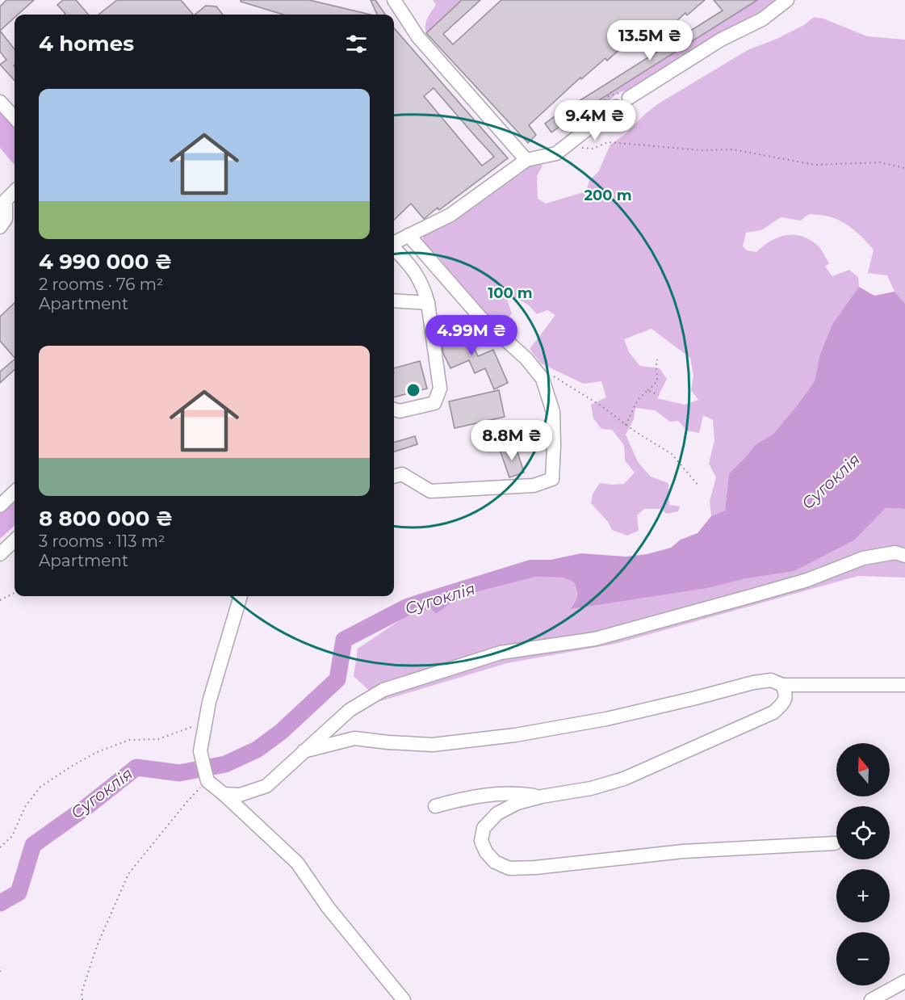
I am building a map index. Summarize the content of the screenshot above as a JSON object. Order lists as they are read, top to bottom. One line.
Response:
{"water":["Сугоклія"],"north":"top","page":{"heading":"4 homes","price":["13.5M ₴","9.4M ₴","4.99M ₴","8.8M ₴"],"list":[{"name":"4 990 000 ₴","note":"2 rooms · 76 m² · Apartment"},{"name":"8 800 000 ₴","note":"3 rooms · 113 m² · Apartment"}],"map_buttons":["+","−"]},"rings":["200 m","100 m"]}
